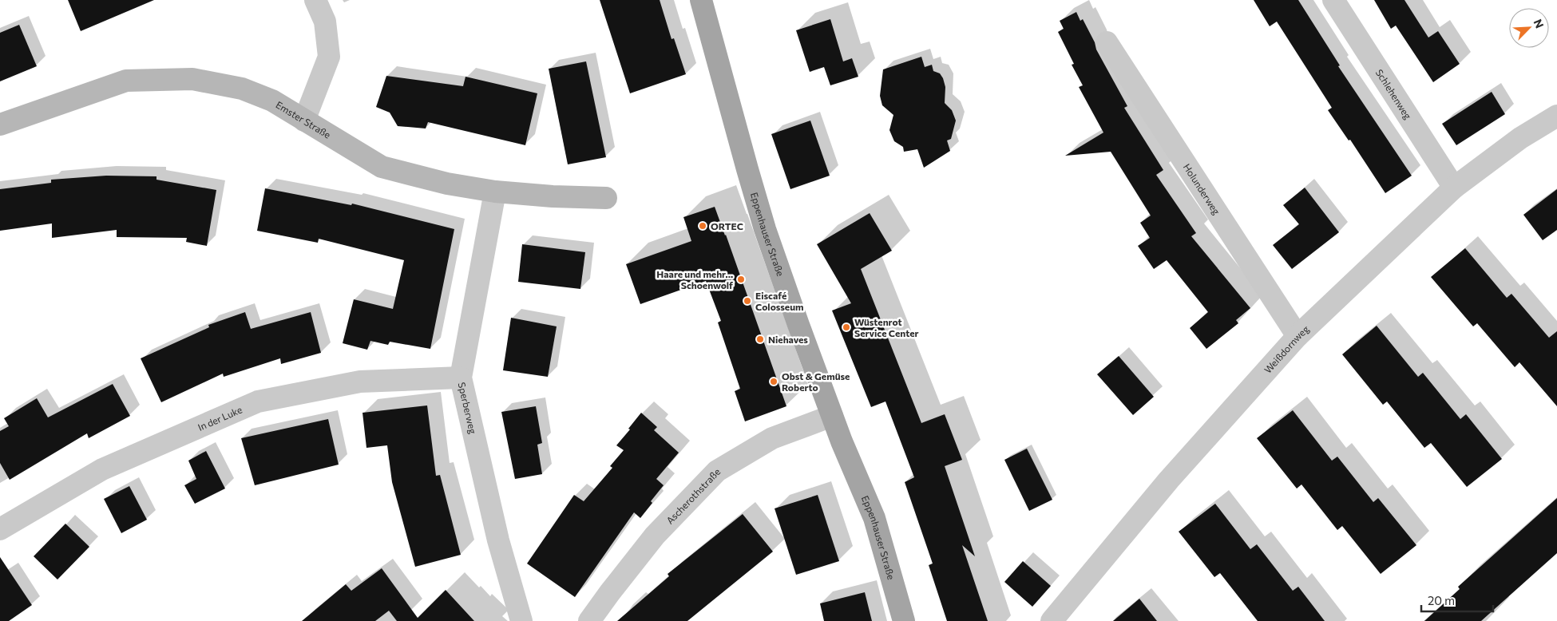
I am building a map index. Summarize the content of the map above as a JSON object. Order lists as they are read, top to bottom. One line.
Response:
{"streets":{"main road":["Eppenhauser Straße"],"street":["Schlehenweg","Emster Straße","Holunderweg","Weißdornweg","Sperberweg","In der Luke","Ascherothstraße"]},"crossings":[["Schlehenweg","Weißdornweg"],["Emster Straße","Sperberweg"],["Holunderweg","Weißdornweg"],["Eppenhauser Straße","Ascherothstraße"],["Sperberweg","In der Luke"]],"places":["ORTEC","Haare und mehr... Schoenwolf","Eiscafé Colosseum","Wüstenrot Service Center","Niehaves","Obst & Gemüse Roberto"],"scale_bar":"20 m","north":"top right"}
